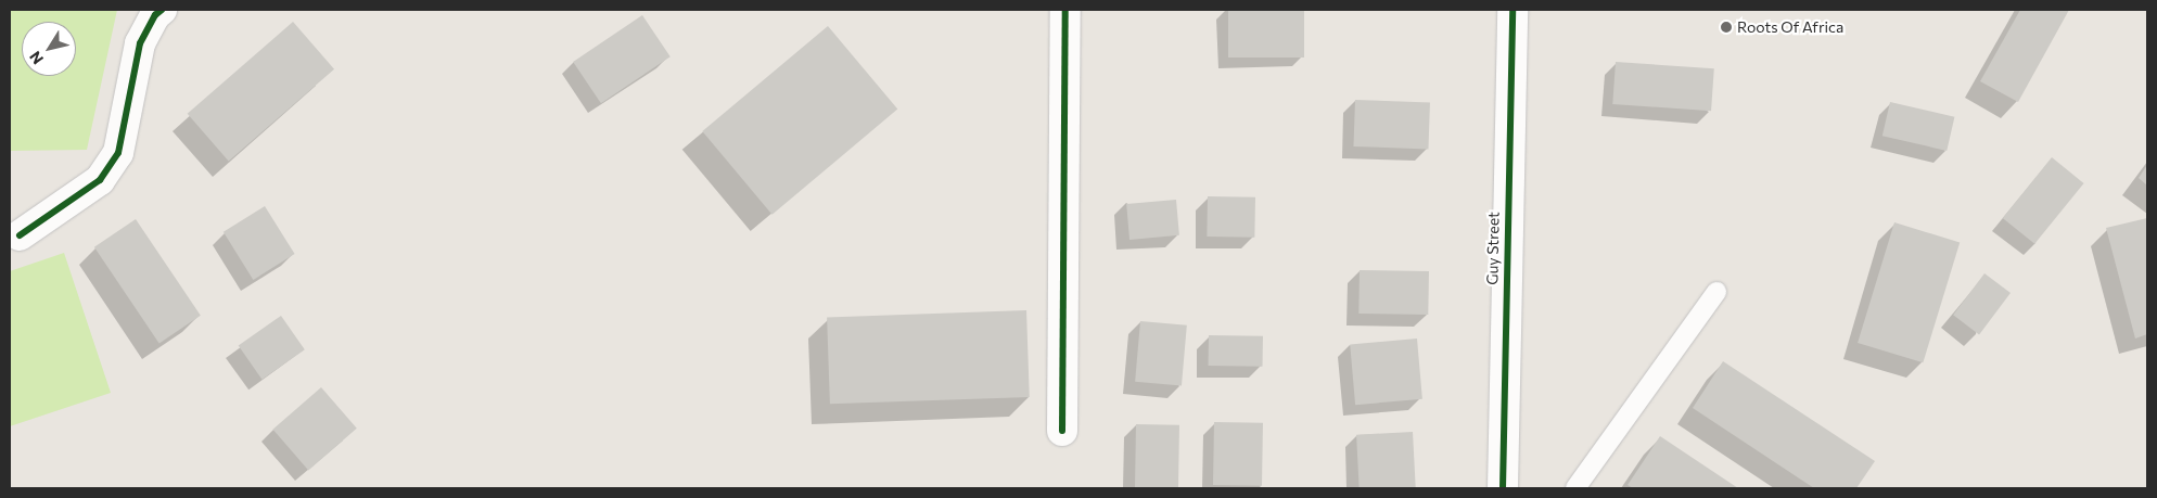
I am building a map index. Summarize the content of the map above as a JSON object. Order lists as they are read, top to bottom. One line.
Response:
{"streets":{"street":["Guy Street"]},"places":["Roots Of Africa"],"north":"bottom left"}
